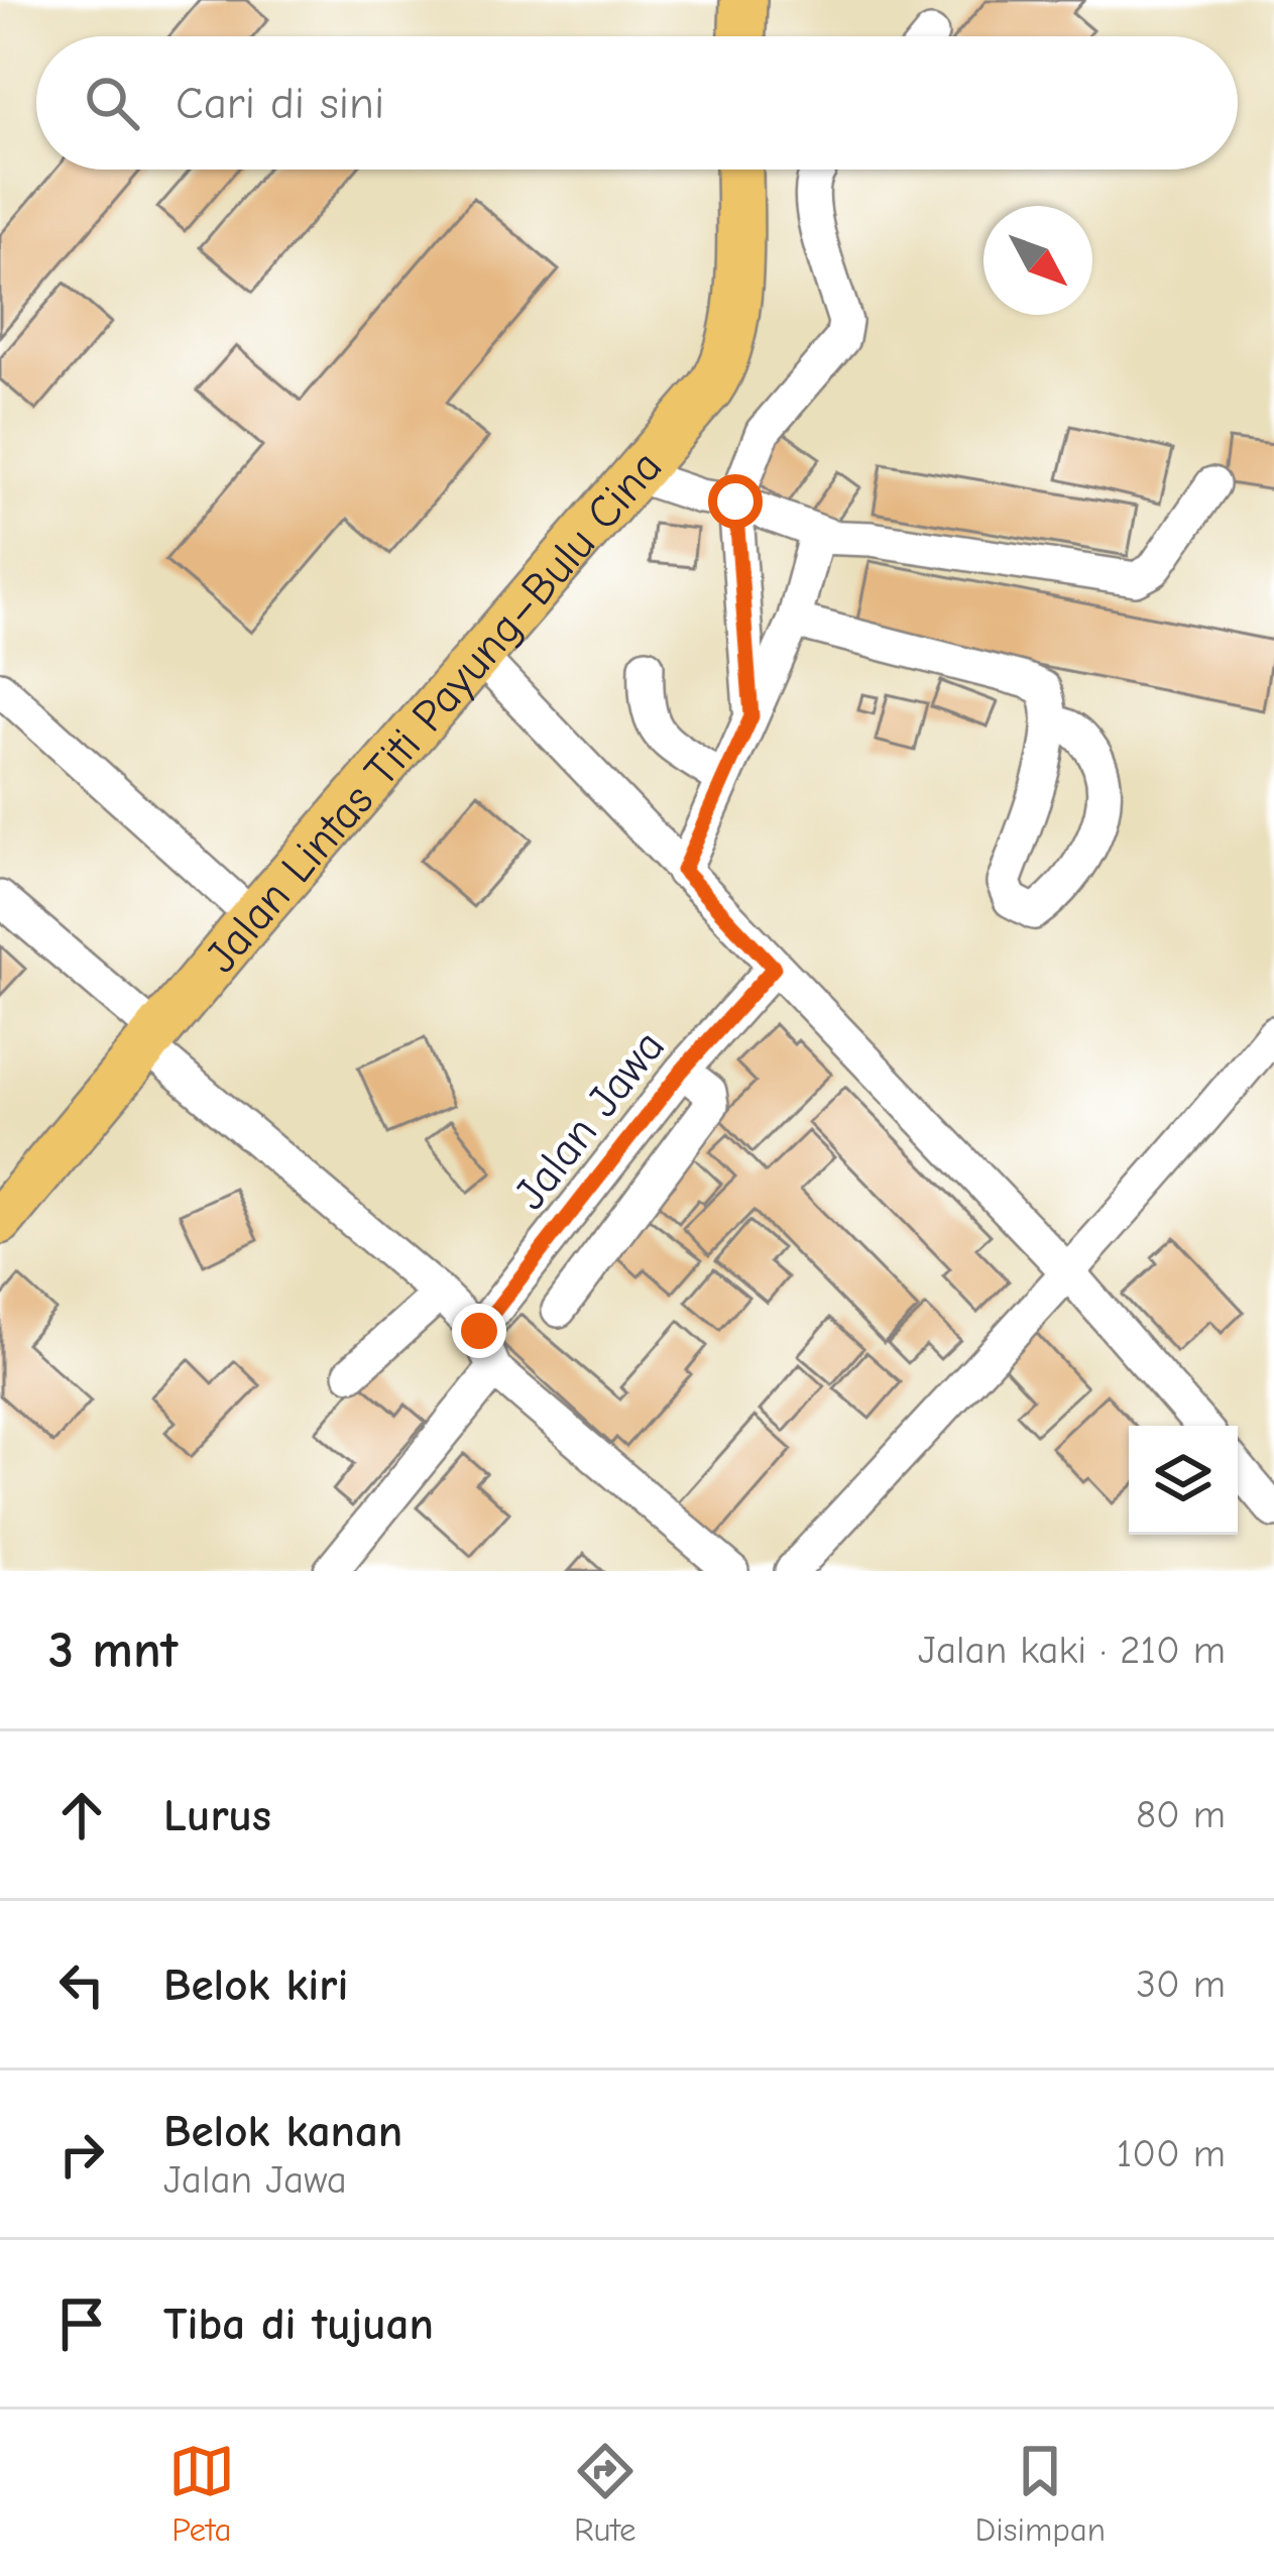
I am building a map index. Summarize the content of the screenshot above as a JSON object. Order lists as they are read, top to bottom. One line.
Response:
{"streets":{"main road":["Jalan Lintas Titi Payung–Bulu Cina"],"street":["Jalan Jawa"]},"north":"bottom right","page":{"search":"Cari di sini","heading":["3 mnt","Jalan kaki · 210 m"],"list":[["Lurus","80 m"],["Belok kiri","30 m"],["Belok kanan","Jalan Jawa","100 m"],"Tiba di tujuan"],"nav":["Peta","Rute","Disimpan"]}}
